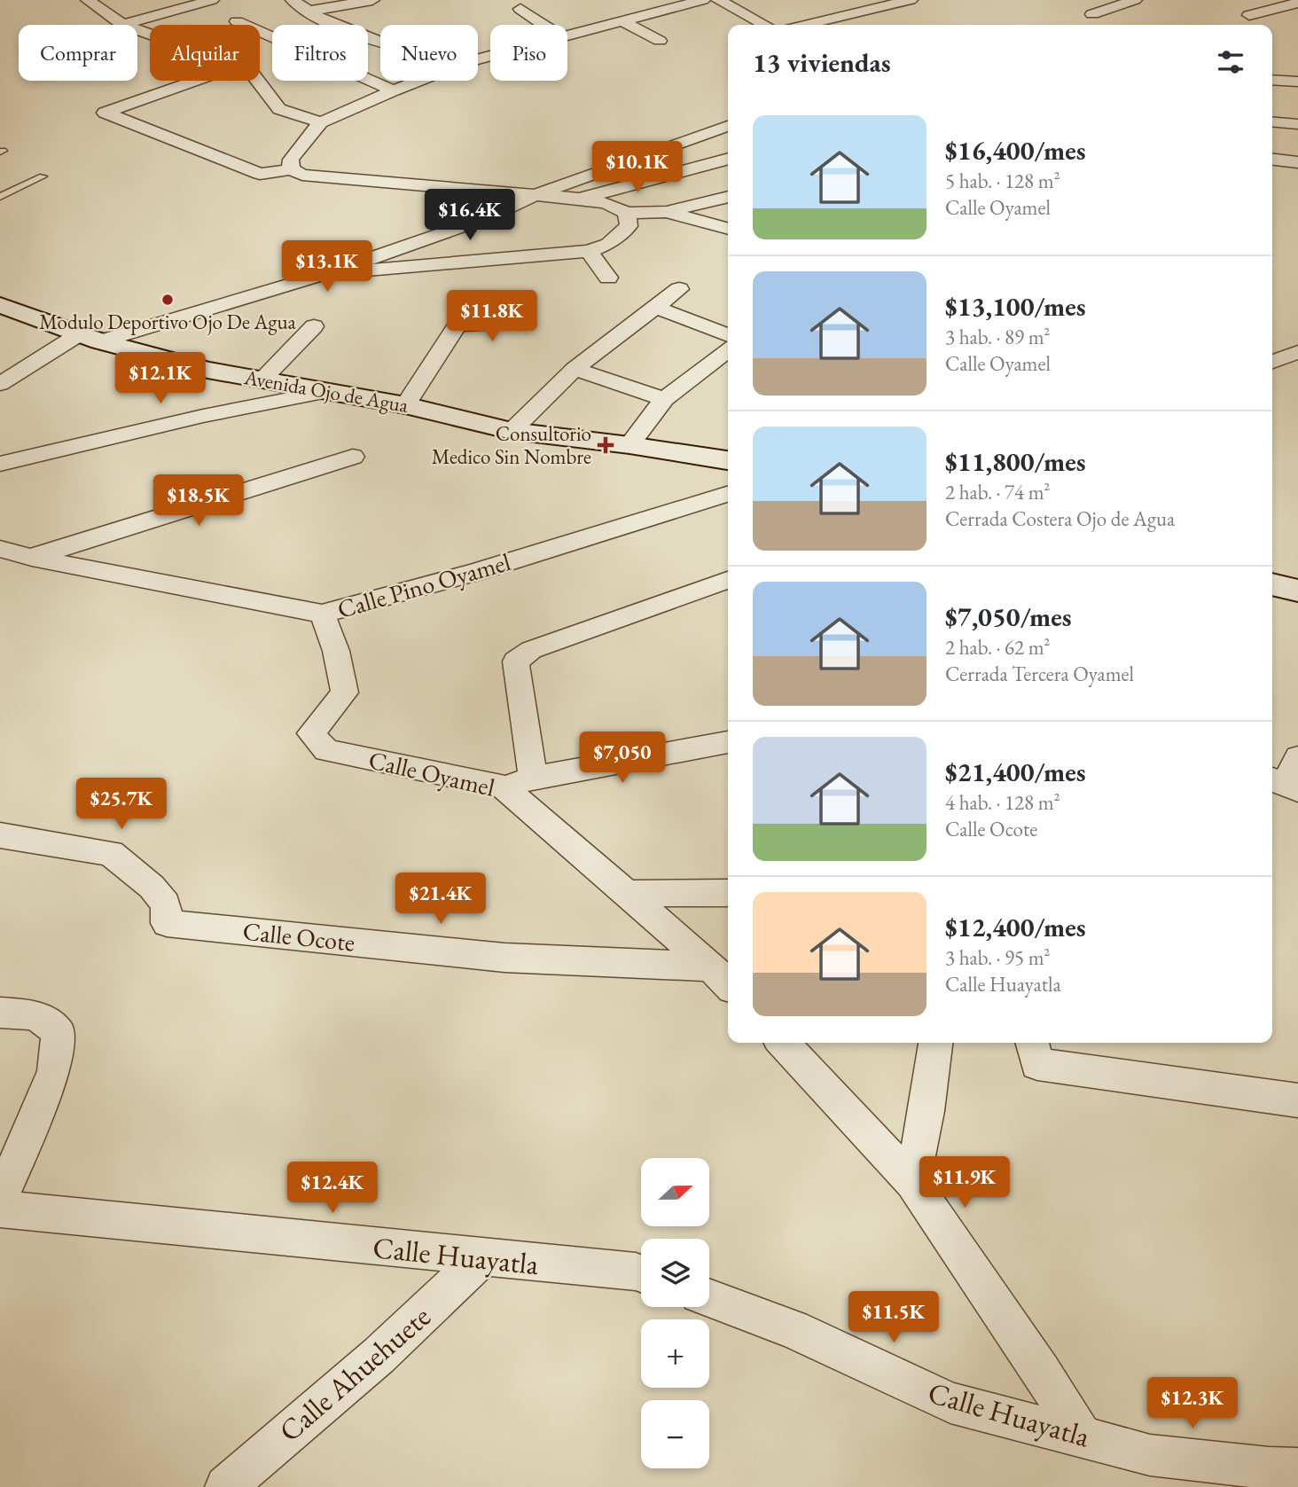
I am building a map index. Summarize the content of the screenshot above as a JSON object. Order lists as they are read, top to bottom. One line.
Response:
{"streets":{"street":["Avenida Ojo de Agua","Calle Pino Oyamel","Calle Oyamel","Calle Ocote","Calle Huayatla","Calle Ahuehuete"]},"crossings":[["Calle Pino Oyamel","Calle Oyamel"],["Calle Oyamel","Calle Ocote"],["Calle Huayatla","Calle Ahuehuete"]],"places":{"other":["Modulo Deportivo Ojo De Agua"],"health":["Consultorio Medico Sin Nombre"]},"north":"right","page":{"chip":["Comprar","Alquilar","Filtros","Nuevo","Piso"],"heading":"13 viviendas","list":[{"name":"$16,400/mes","note":"5 hab. · 128 m² · Calle Oyamel"},{"name":"$13,100/mes","note":"3 hab. · 89 m² · Calle Oyamel"},{"name":"$11,800/mes","note":"2 hab. · 74 m² · Cerrada Costera Ojo de Agua"},{"name":"$7,050/mes","note":"2 hab. · 62 m² · Cerrada Tercera Oyamel"},{"name":"$21,400/mes","note":"4 hab. · 128 m² · Calle Ocote"},{"name":"$12,400/mes","note":"3 hab. · 95 m² · Calle Huayatla"}],"price":["$10.1K","$16.4K","$13.1K","$11.8K","$12.1K","$18.5K","$7,050","$25.7K","$21.4K","$11.9K","$12.4K","$11.5K","$12.3K"],"map_buttons":["+","−"]}}
